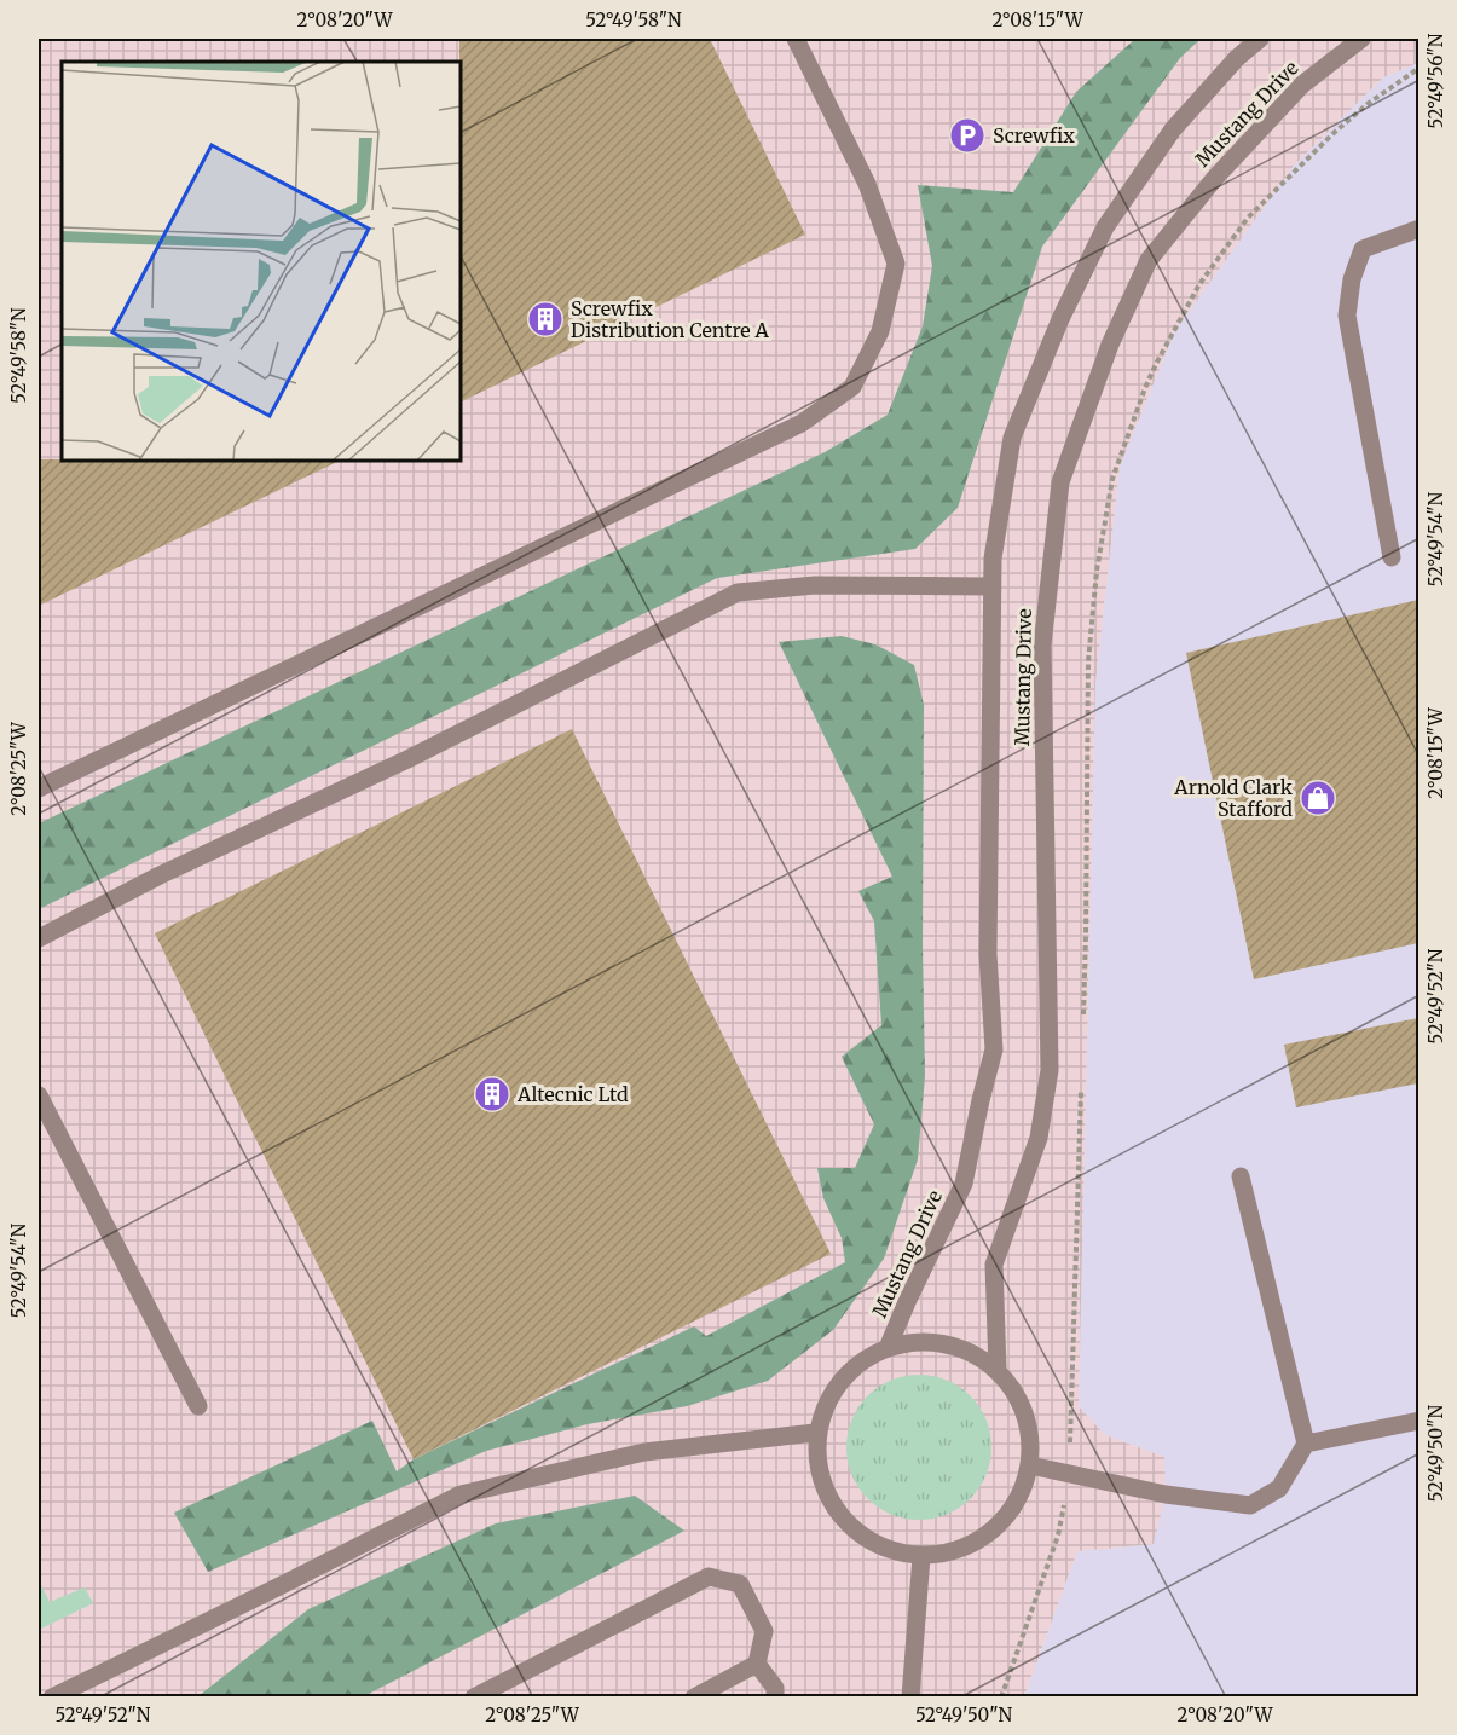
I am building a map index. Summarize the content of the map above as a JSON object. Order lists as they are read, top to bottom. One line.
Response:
{"streets":{"street":["Mustang Drive"]},"places":{"parking":["Screwfix"],"building":["Screwfix Distribution Centre A","Altecnic Ltd"],"shop":["Arnold Clark Stafford"]},"coordinates":["2°08'20\"W","52°49'58\"N","2°08'15\"W","52°49'56\"N","52°49'54\"N","2°08'25\"W","52°49'52\"N","52°49'50\"N"]}
